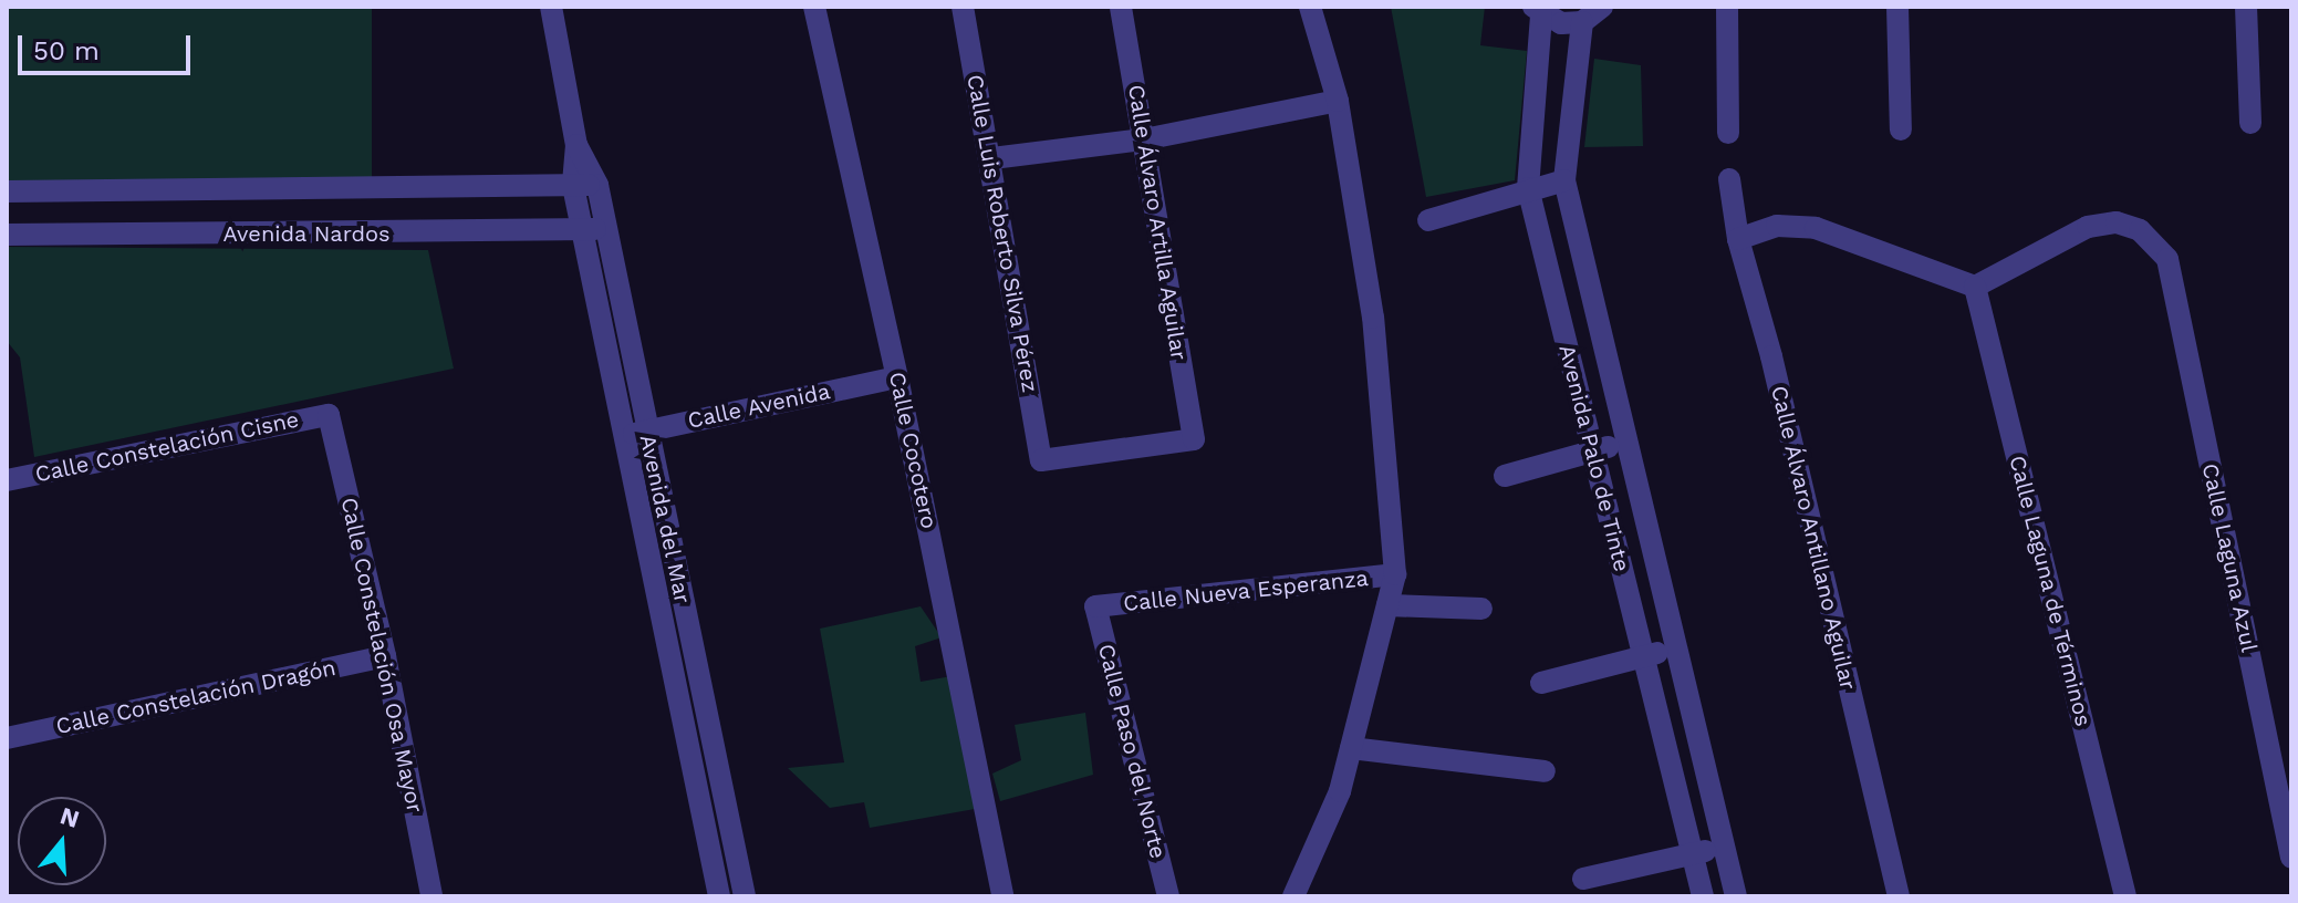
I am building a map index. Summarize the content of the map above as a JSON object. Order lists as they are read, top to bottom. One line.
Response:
{"streets":{"street":["Calle Álvaro Artilla Aguilar","Avenida Nardos","Calle Luis Roberto Silva Pérez","Calle Avenida","Calle Constelación Cisne","Calle Cocotero","Avenida Palo de Tinte","Avenida del Mar","Calle Álvaro Antillano Aguilar","Calle Laguna Azul","Calle Nueva Esperanza","Calle Laguna de Términos","Calle Constelación Osa Mayor","Calle Constelación Dragón","Calle Paso del Norte"]},"crossings":[["Calle Álvaro Artilla Aguilar","Calle Luis Roberto Silva Pérez"],["Avenida Nardos","Avenida del Mar"],["Calle Avenida","Calle Cocotero"],["Calle Avenida","Avenida del Mar"],["Calle Constelación Cisne","Calle Constelación Osa Mayor"],["Calle Laguna Azul","Calle Laguna de Términos"],["Calle Nueva Esperanza","Calle Paso del Norte"],["Calle Constelación Osa Mayor","Calle Constelación Dragón"]],"scale_bar":"50 m","north":"top"}
